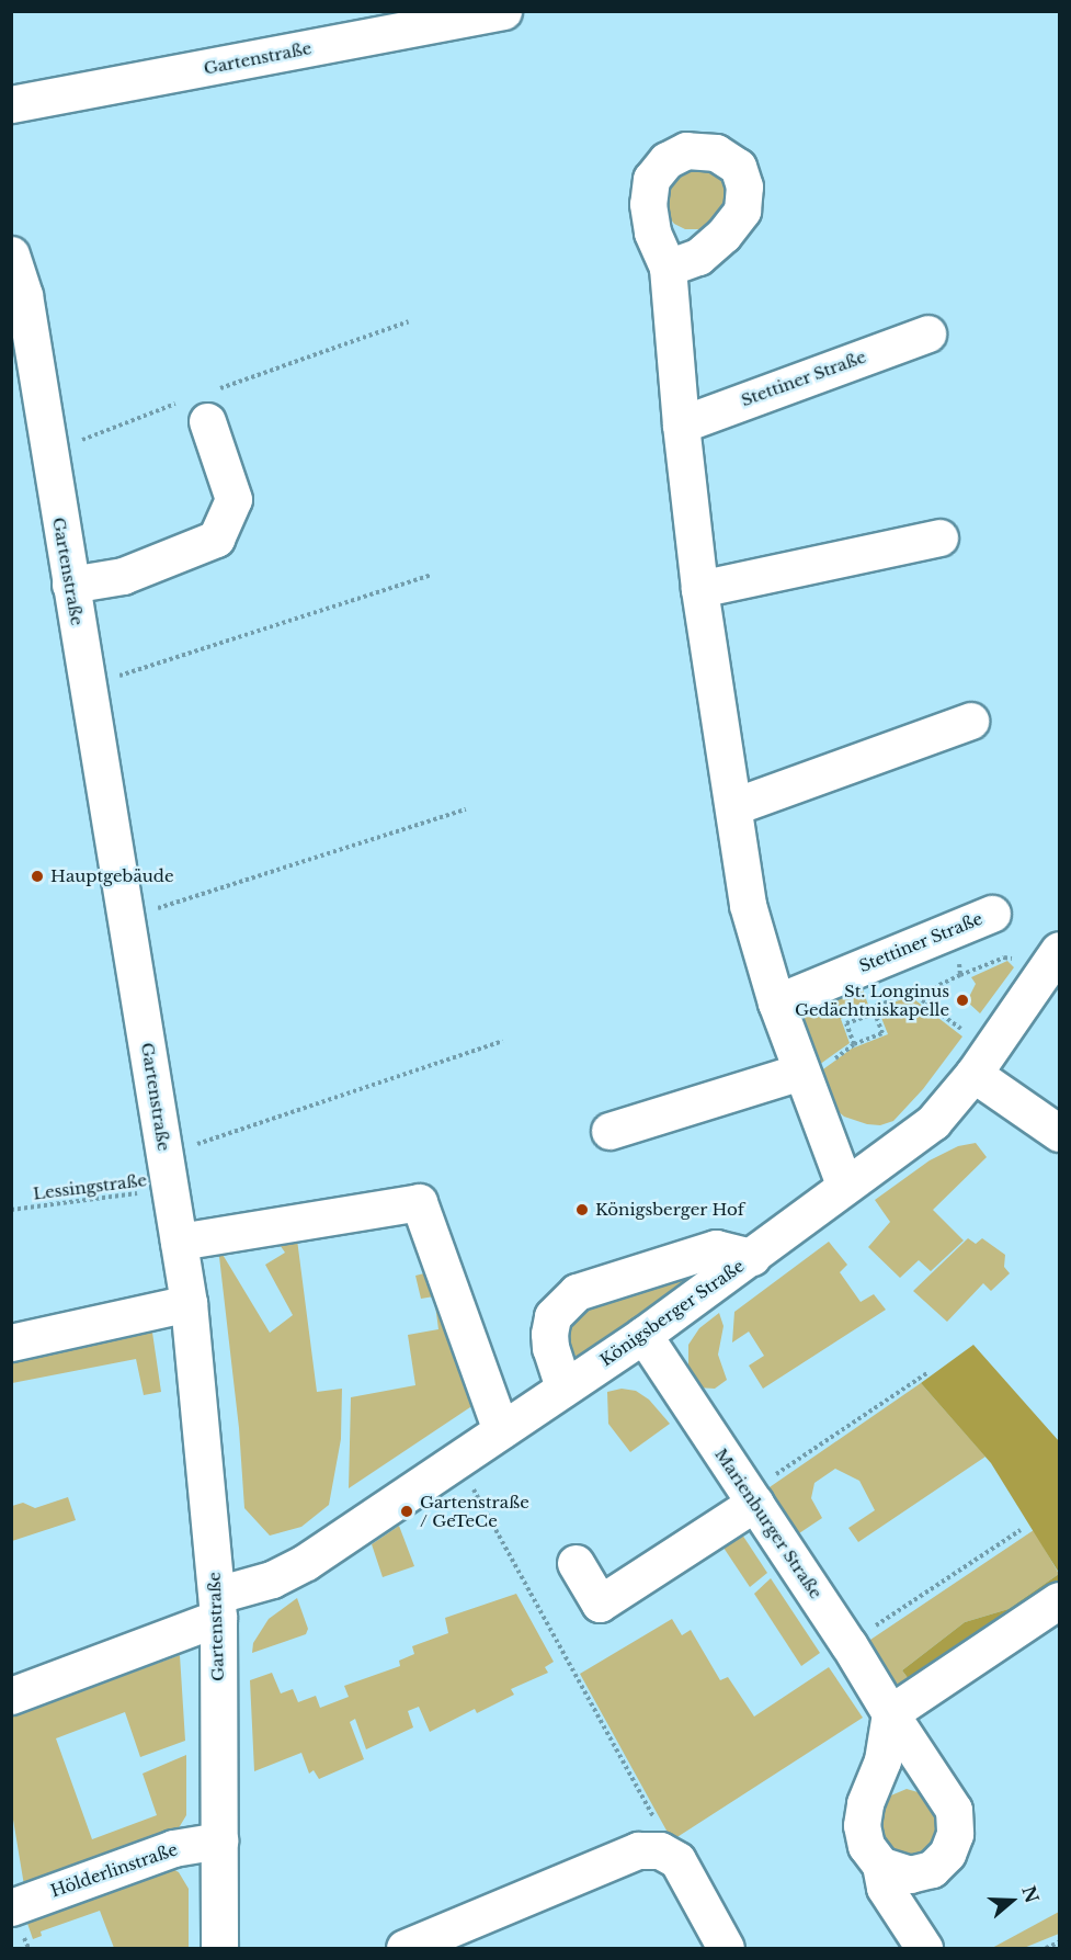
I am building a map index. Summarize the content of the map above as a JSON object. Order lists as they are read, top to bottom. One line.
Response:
{"streets":{"street":["Gartenstraße","Stettiner Straße","Königsberger Straße","Marienburger Straße","Hölderlinstraße"],"path":["Lessingstraße"]},"crossings":[["Gartenstraße","Lessingstraße"],["Gartenstraße","Königsberger Straße"],["Gartenstraße","Hölderlinstraße"],["Königsberger Straße","Marienburger Straße"]],"places":["Hauptgebäude","St. Longinus Gedächtniskapelle","Königsberger Hof","Gartenstraße / GeTeCe"],"north":"right"}
